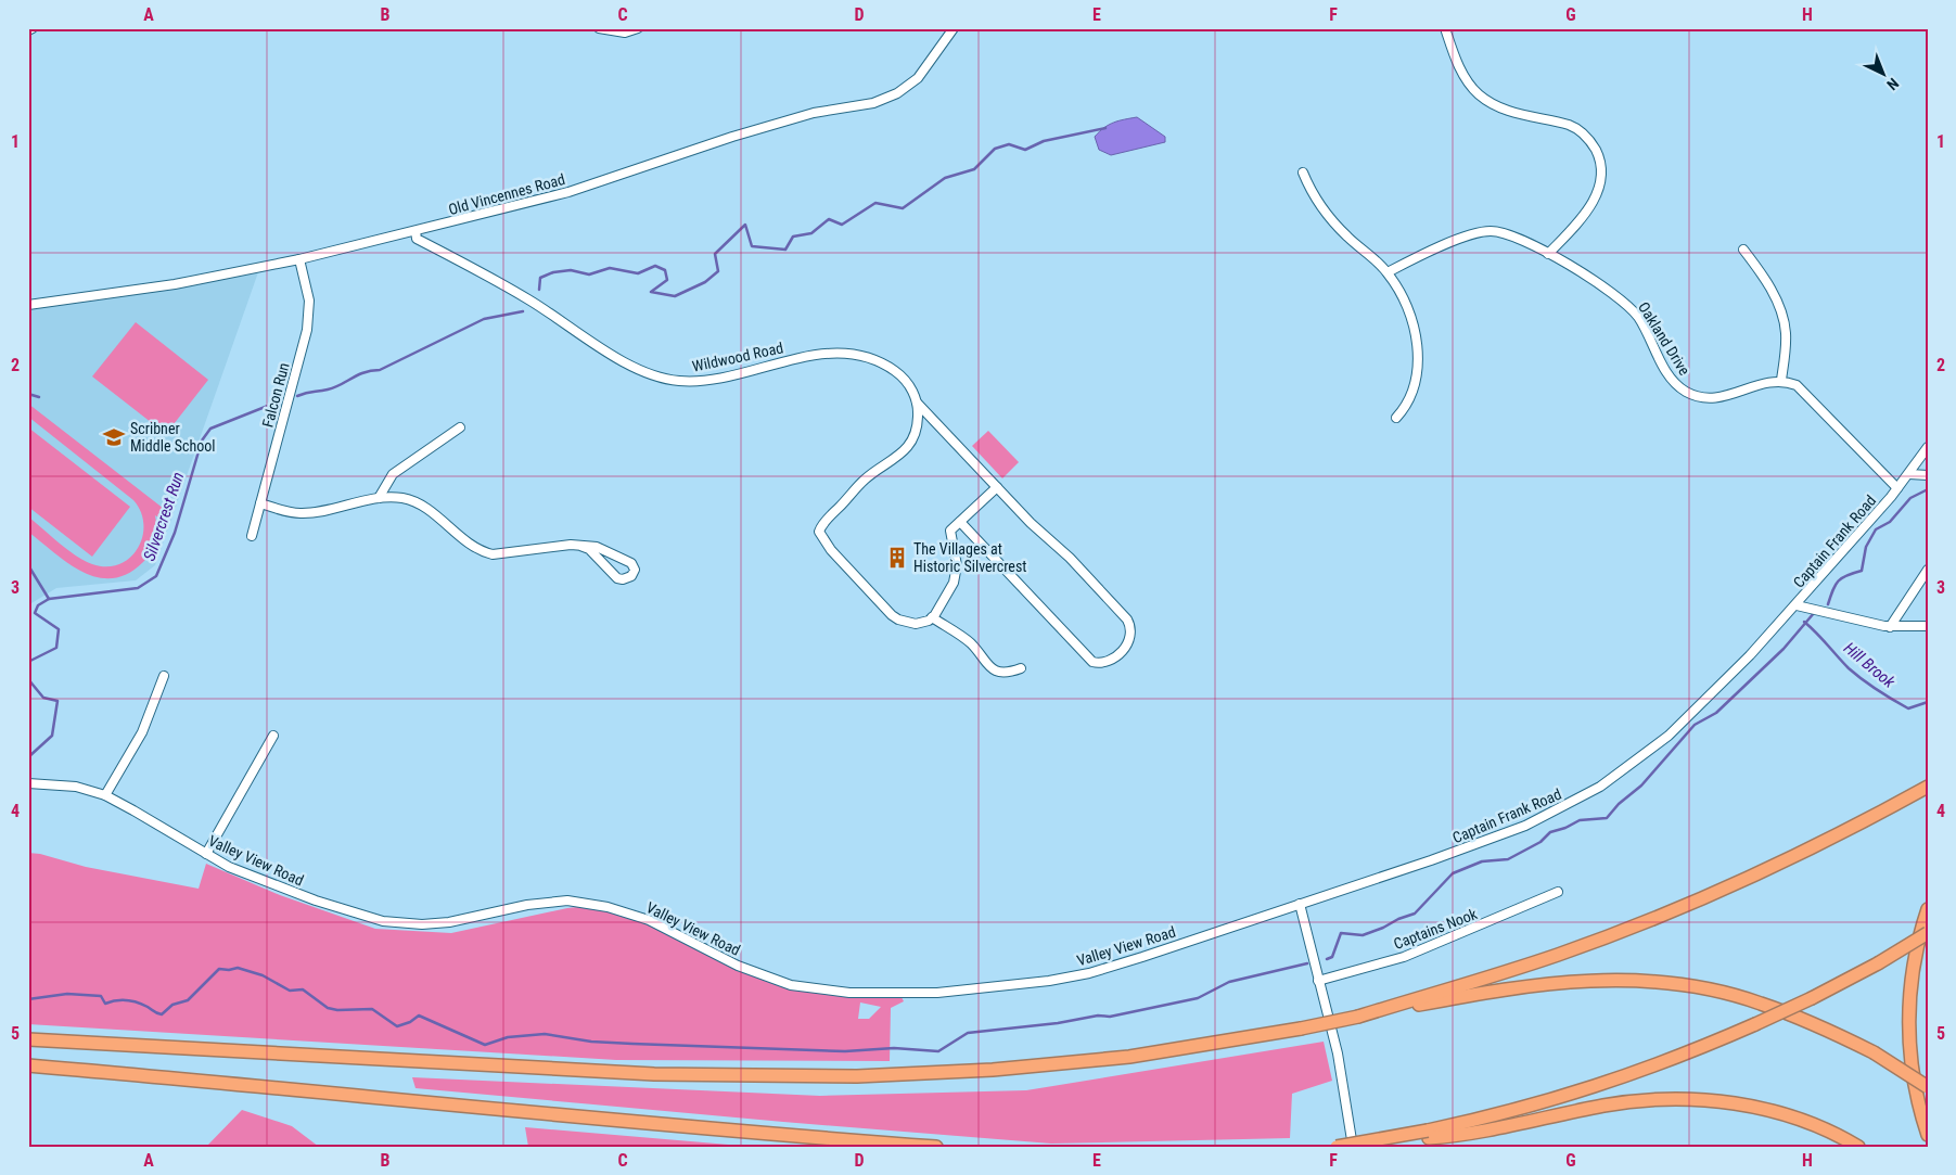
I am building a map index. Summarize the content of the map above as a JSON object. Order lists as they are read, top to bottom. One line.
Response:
{"streets":{"street":["Old Vincennes Road","Oakland Drive","Wildwood Road","Falcon Run","Captain Frank Road","Valley View Road","Captains Nook"]},"crossings":[["Old Vincennes Road","Wildwood Road"],["Old Vincennes Road","Falcon Run"],["Captain Frank Road","Valley View Road"]],"water":["Silvercrest Run","Hill Brook"],"places":{"school or university":["Scribner Middle School"],"building":["The Villages at Historic Silvercrest"]},"north":"bottom right","grid":{"columns":["A","B","C","D","E","F","G","H"],"rows":["1","2","3","4","5"]}}
